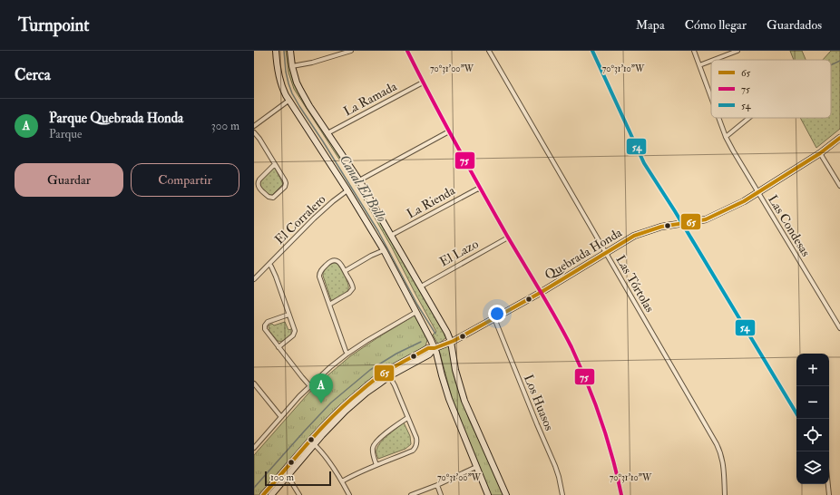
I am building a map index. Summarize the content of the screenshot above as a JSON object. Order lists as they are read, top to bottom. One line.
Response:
{"streets":{"street":["La Ramada","La Rienda","El Corralero","Las Condesas","El Lazo","Quebrada Honda","Las Tórtolas","Los Huasos"]},"crossings":[["Las Condesas","Quebrada Honda"],["Quebrada Honda","Las Tórtolas"],["Quebrada Honda","Los Huasos"]],"water":["Canal El Bollo"],"lines":["transit line 75","transit line 54","transit line 65"],"legend":["65","75","54"],"scale_bar":"100 m","page":{"header":"Turnpoint","nav":["Mapa","Cómo llegar","Guardados"],"heading":"Cerca","list":[{"mark":"A","name":"Parque Quebrada Honda","note":"Parque","value":"300 m"}],"buttons":["Guardar","Compartir"],"map_buttons":["+","−"],"pins":"A","scale":"100 m"},"coordinates":["70°31'00\"W","70°31'10\"W"]}
